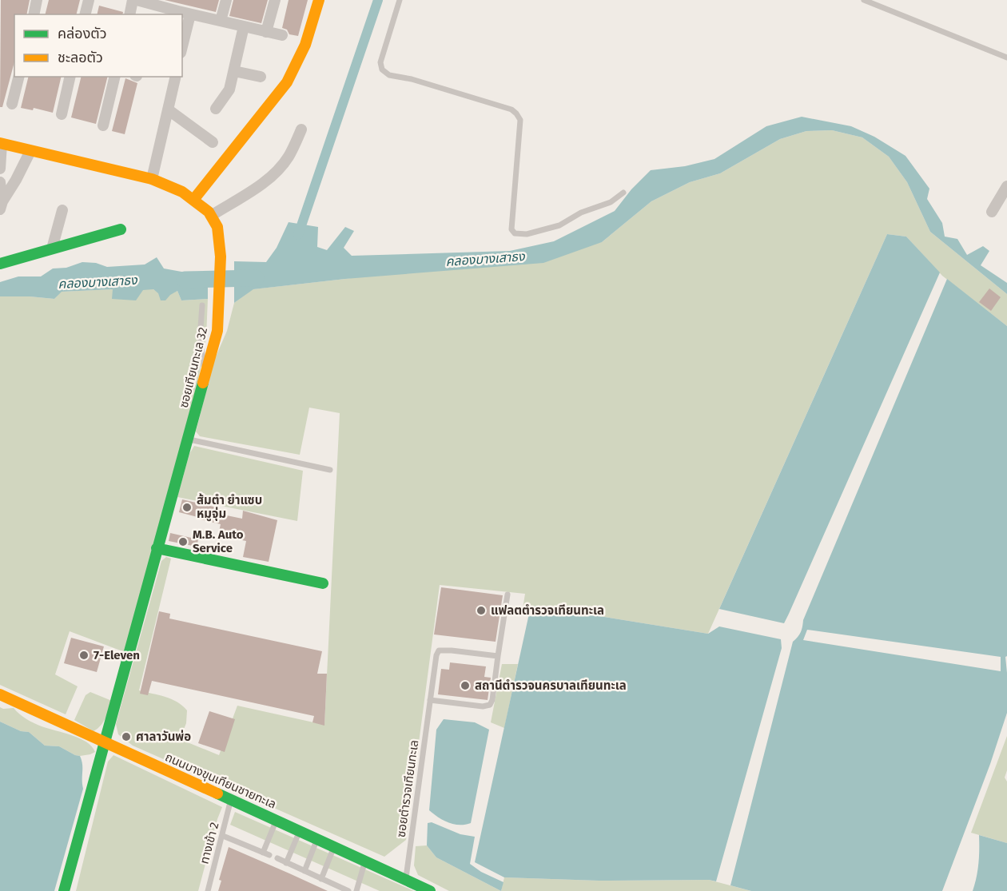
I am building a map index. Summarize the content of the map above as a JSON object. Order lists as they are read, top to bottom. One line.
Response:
{"streets":{"street":["ซอยเทียนทะเล 32","ถนนบางขุนเทียนชายทะเล"],"lane":["ซอยตำรวจเทียนทะเล","ทางเข้า 2"]},"crossings":[["ซอยเทียนทะเล 32","ถนนบางขุนเทียนชายทะเล"],["ถนนบางขุนเทียนชายทะเล","ซอยตำรวจเทียนทะเล"],["ถนนบางขุนเทียนชายทะเล","ทางเข้า 2"]],"water":["คลองบางเสาธง"],"places":["ส้มตำ ยำแซบ หมูจุ่ม","M.B. Auto Service","แฟลตตำรวจเทียนทะเล","7-Eleven","สถานีตำรวจนครบาลเทียนทะเล","ศาลาวันพ่อ"],"legend":["คล่องตัว","ชะลอตัว"]}
